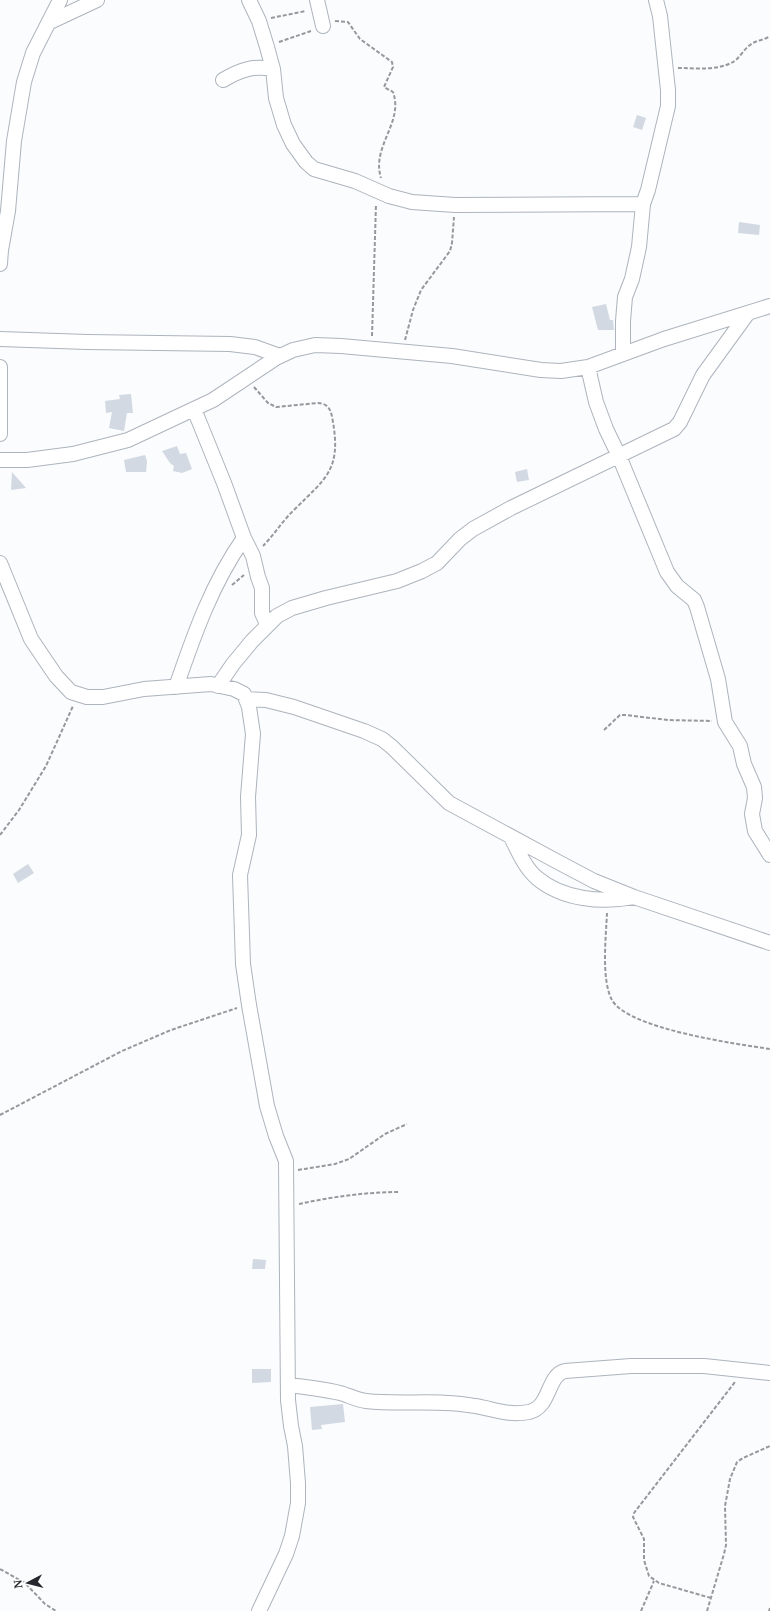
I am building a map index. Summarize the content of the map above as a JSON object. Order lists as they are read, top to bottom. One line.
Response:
{"north":"left"}
